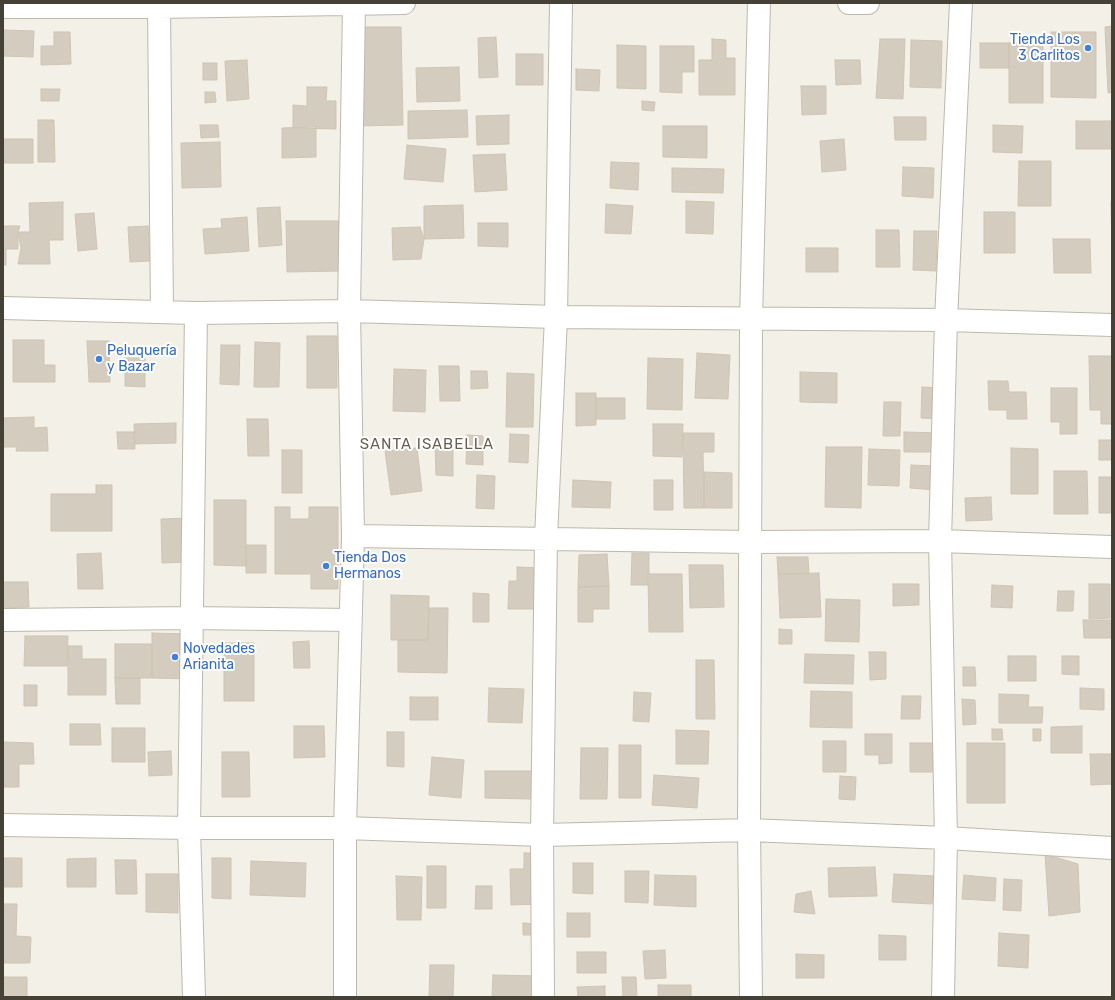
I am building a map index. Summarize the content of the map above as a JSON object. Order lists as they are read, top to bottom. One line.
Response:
{"districts":["SANTA ISABELLA"],"places":["Tienda Los 3 Carlitos","Peluquería y Bazar","Tienda Dos Hermanos","Novedades Arianita"]}
